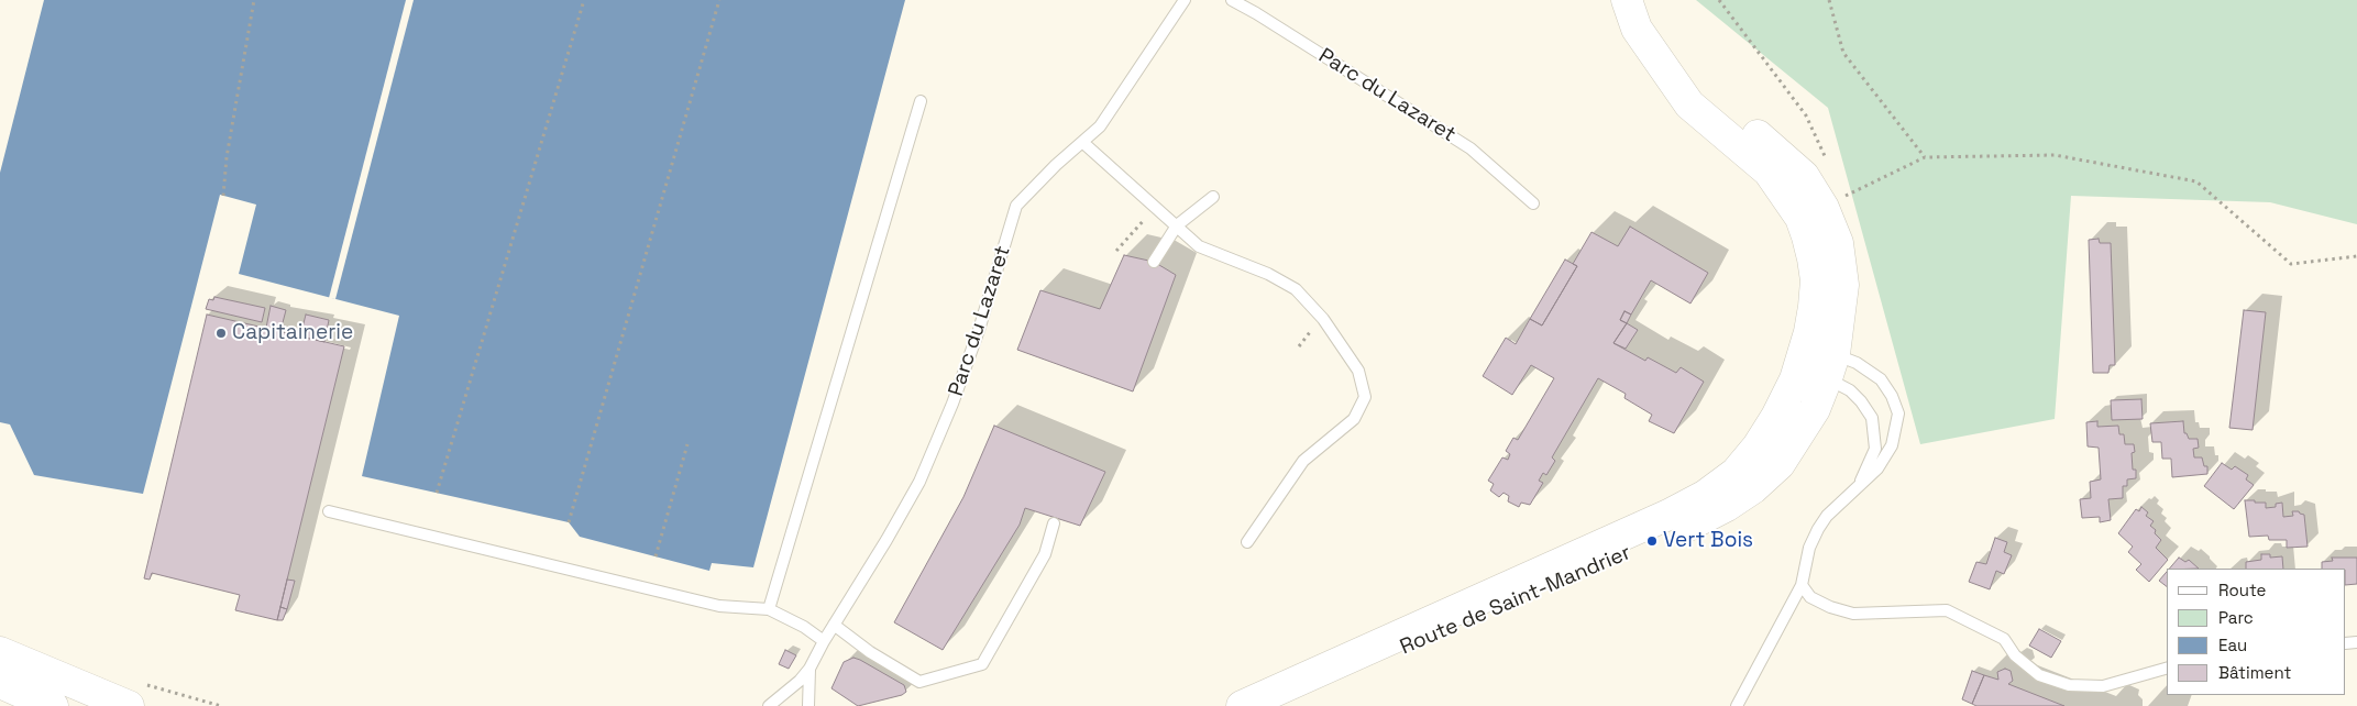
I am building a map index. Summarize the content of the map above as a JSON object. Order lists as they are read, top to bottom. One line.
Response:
{"streets":{"main road":["Route de Saint-Mandrier"],"lane":["Parc du Lazaret"]},"places":["Capitainerie","Vert Bois"],"legend":["Route","Parc","Eau","Bâtiment"]}
